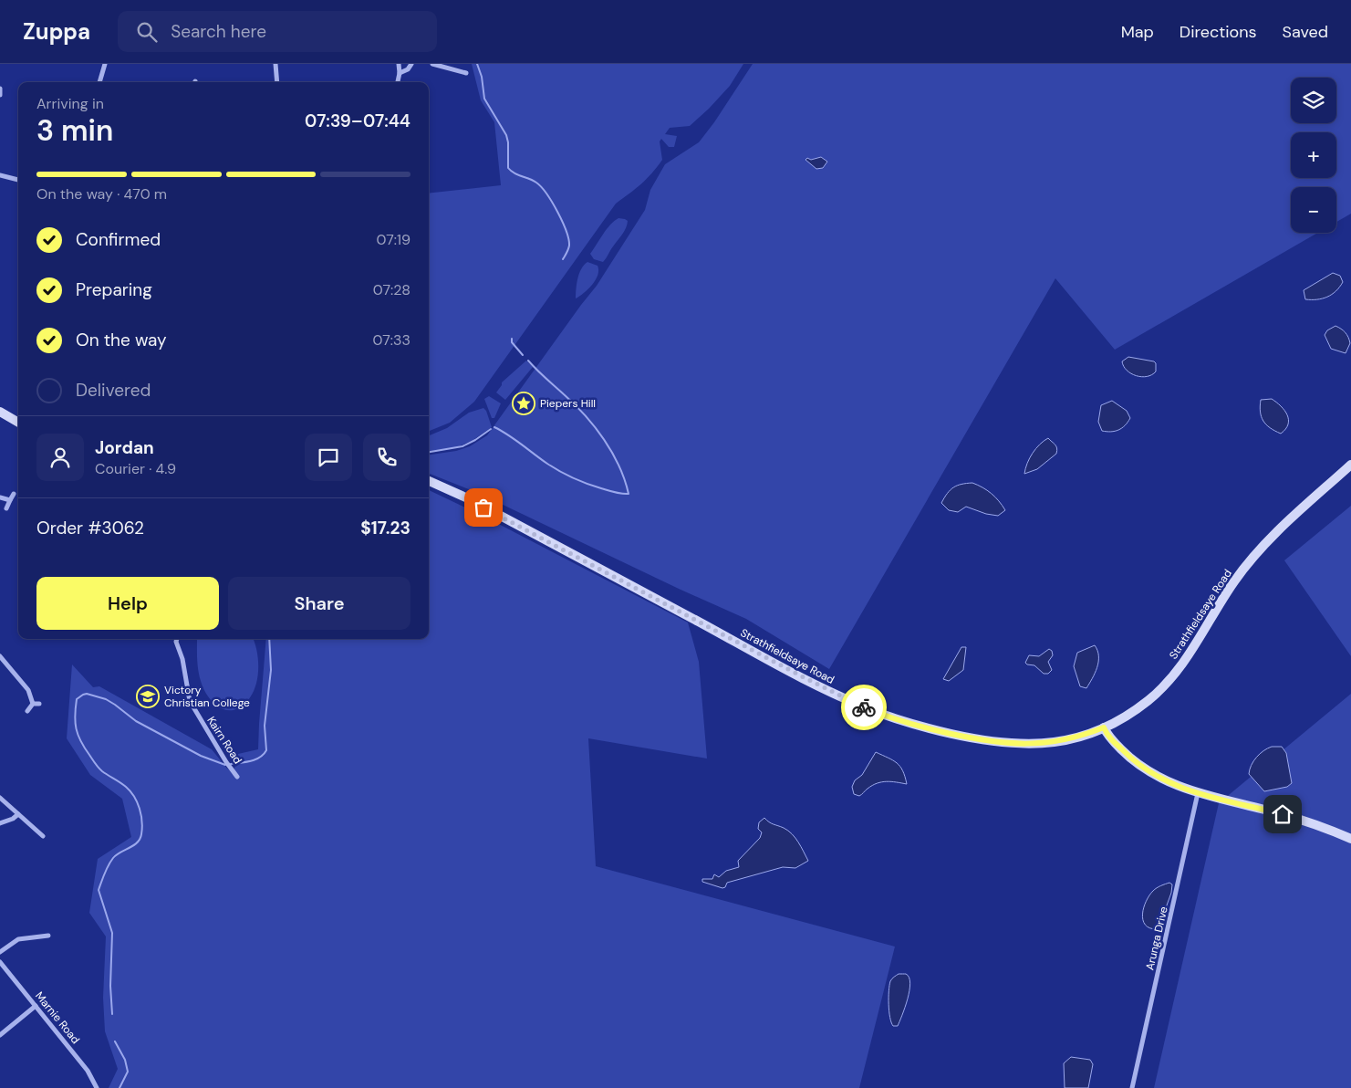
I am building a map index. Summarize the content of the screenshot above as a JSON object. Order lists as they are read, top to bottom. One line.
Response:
{"streets":{"main road":["Strathfieldsaye Road"],"street":["Kairn Road","Arunga Drive","Marnie Road"]},"places":{"place":["Piepers Hill"],"school or university":["Victory Christian College"]},"page":{"header":"Zuppa","search":"Search here","nav":["Map","Directions","Saved"],"map_buttons":["+","−"],"heading":["3 min","Arriving in","07:39–07:44"],"panel":["Jordan","Courier · 4.9","Order #3062","$17.23"],"bar":"On the way · 470 m","list":[["Confirmed","07:19"],["Preparing","07:28"],["On the way","07:33"],"Delivered"],"buttons":["Help","Share"]}}
